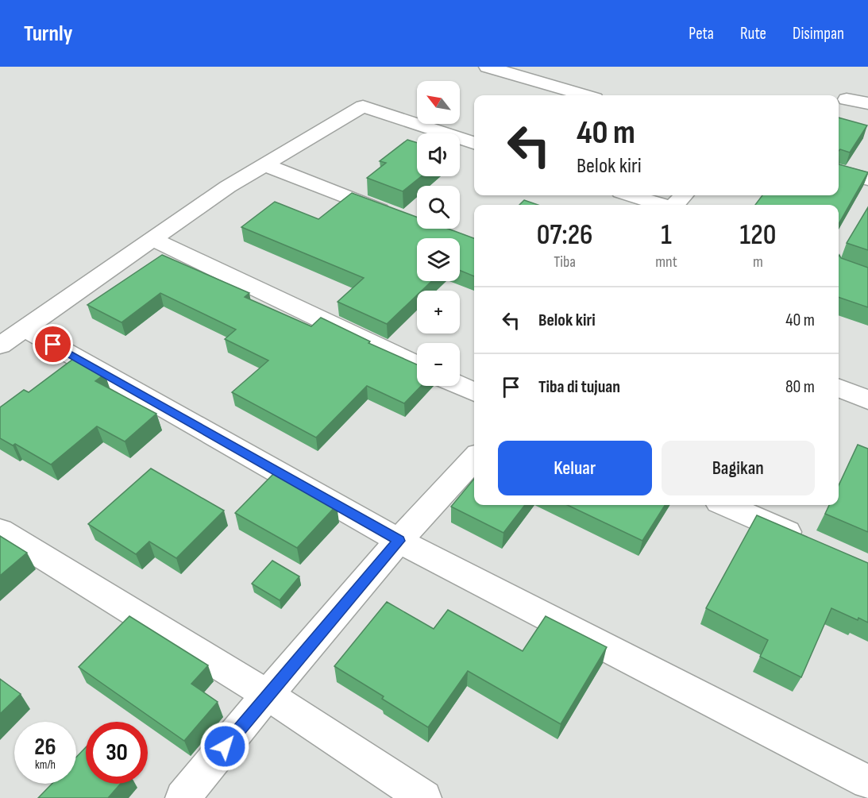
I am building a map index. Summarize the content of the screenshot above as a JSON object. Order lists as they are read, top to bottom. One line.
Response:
{"north":"top left","page":{"header":"Turnly","nav":["Peta","Rute","Disimpan"],"map_buttons":["+","−"],"turn":["40 m","Belok kiri"],"eta":["07:26","Tiba","1","mnt","120","m"],"list":[{"name":"Belok kiri","value":"40 m"},{"name":"Tiba di tujuan","value":"80 m"}],"buttons":["Keluar","Bagikan"],"speed":"26 km/h","limit":"30"}}
